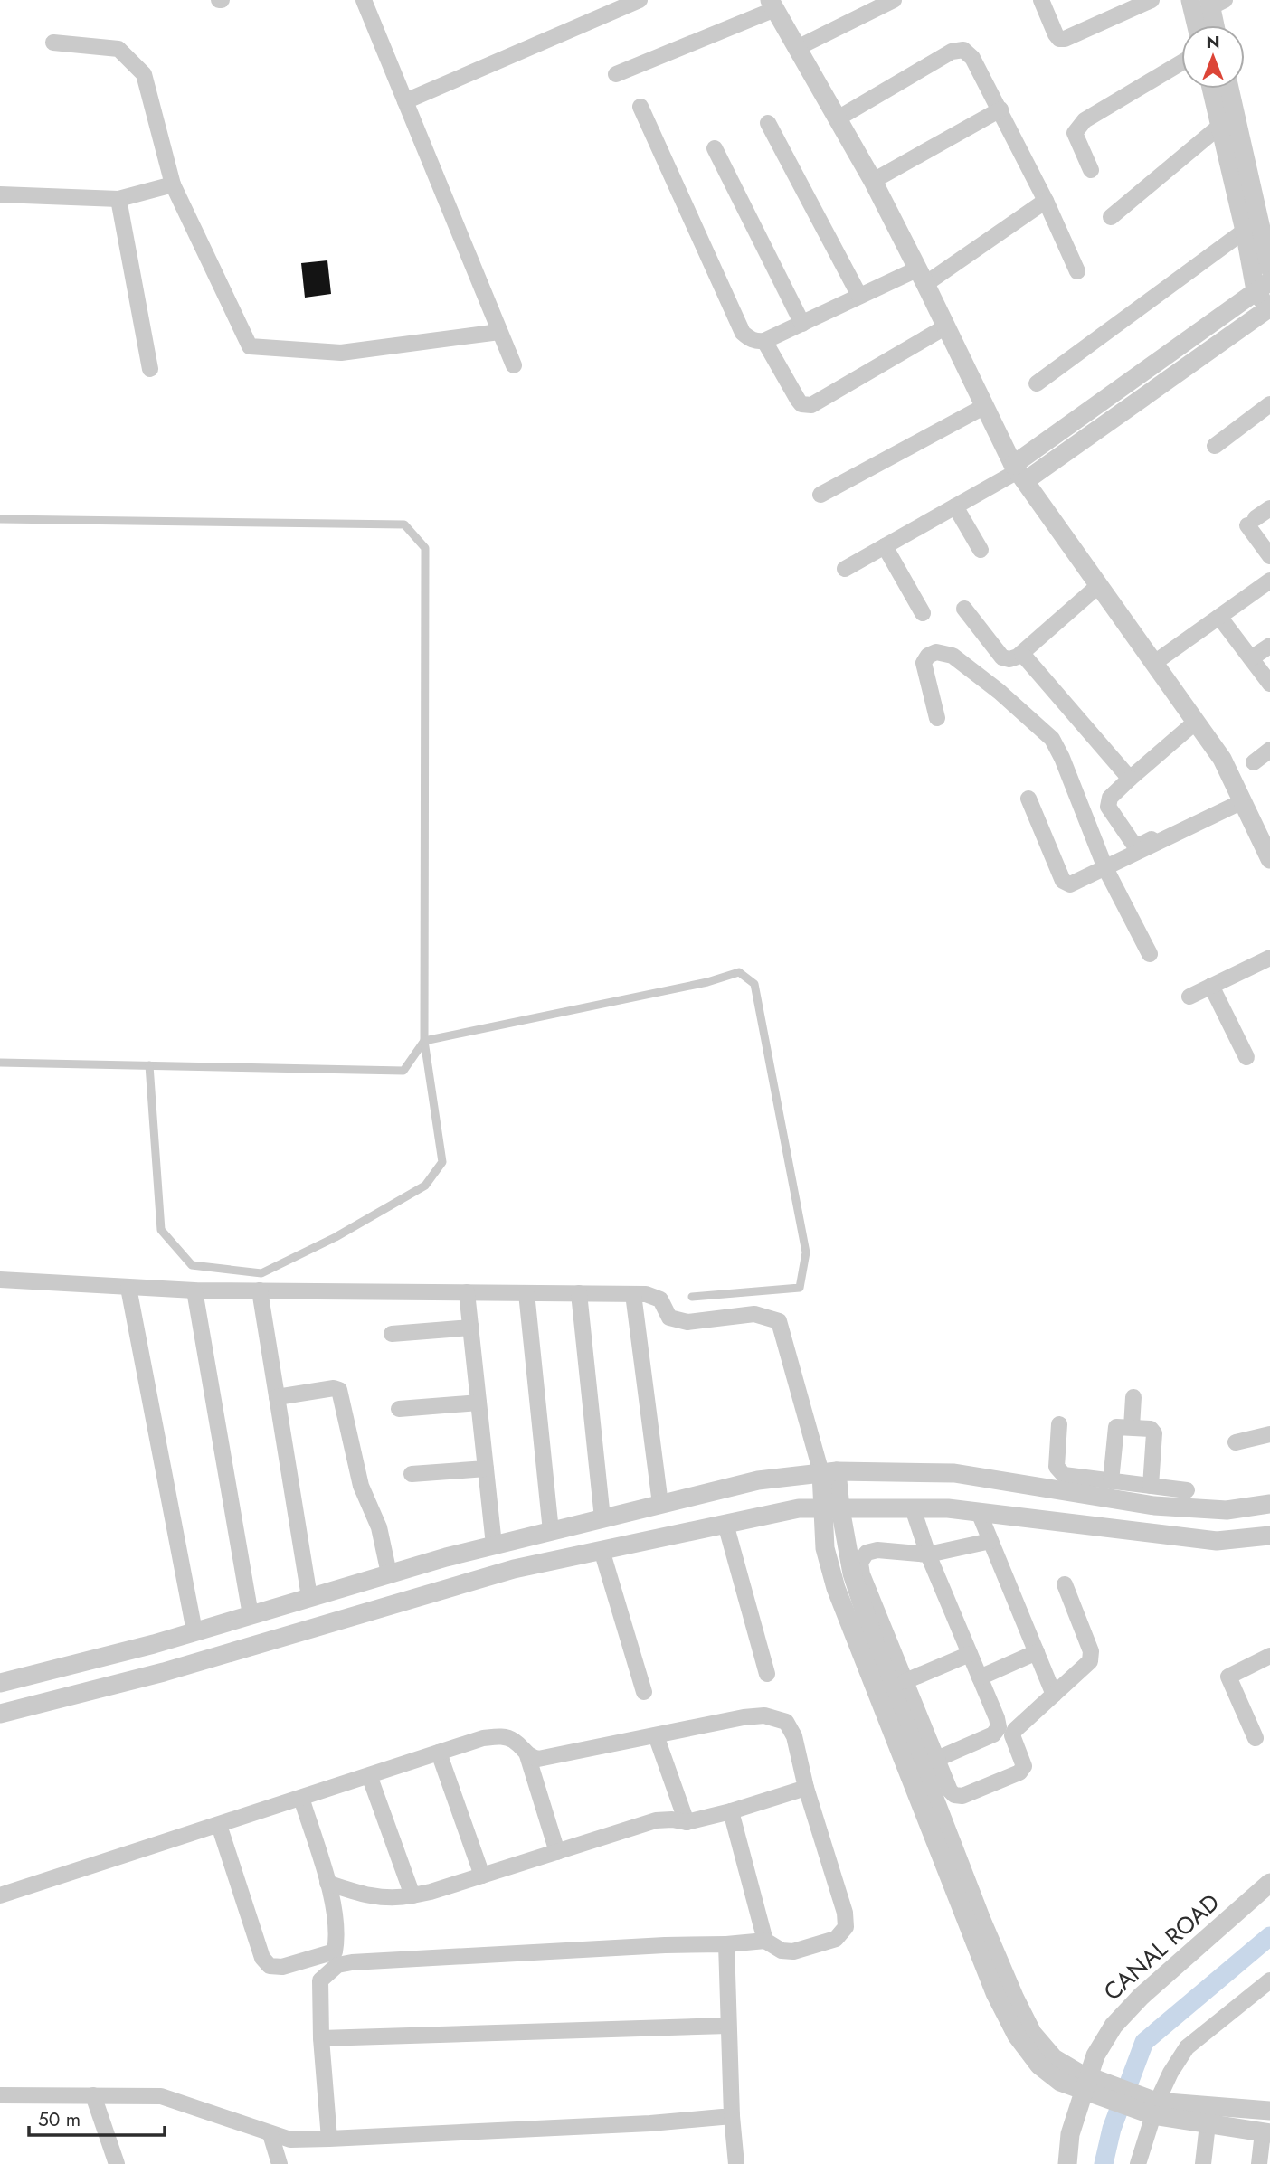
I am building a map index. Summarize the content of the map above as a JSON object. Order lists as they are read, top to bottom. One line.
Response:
{"streets":{"street":["CANAL ROAD"]},"scale_bar":"50 m","north":"top"}
